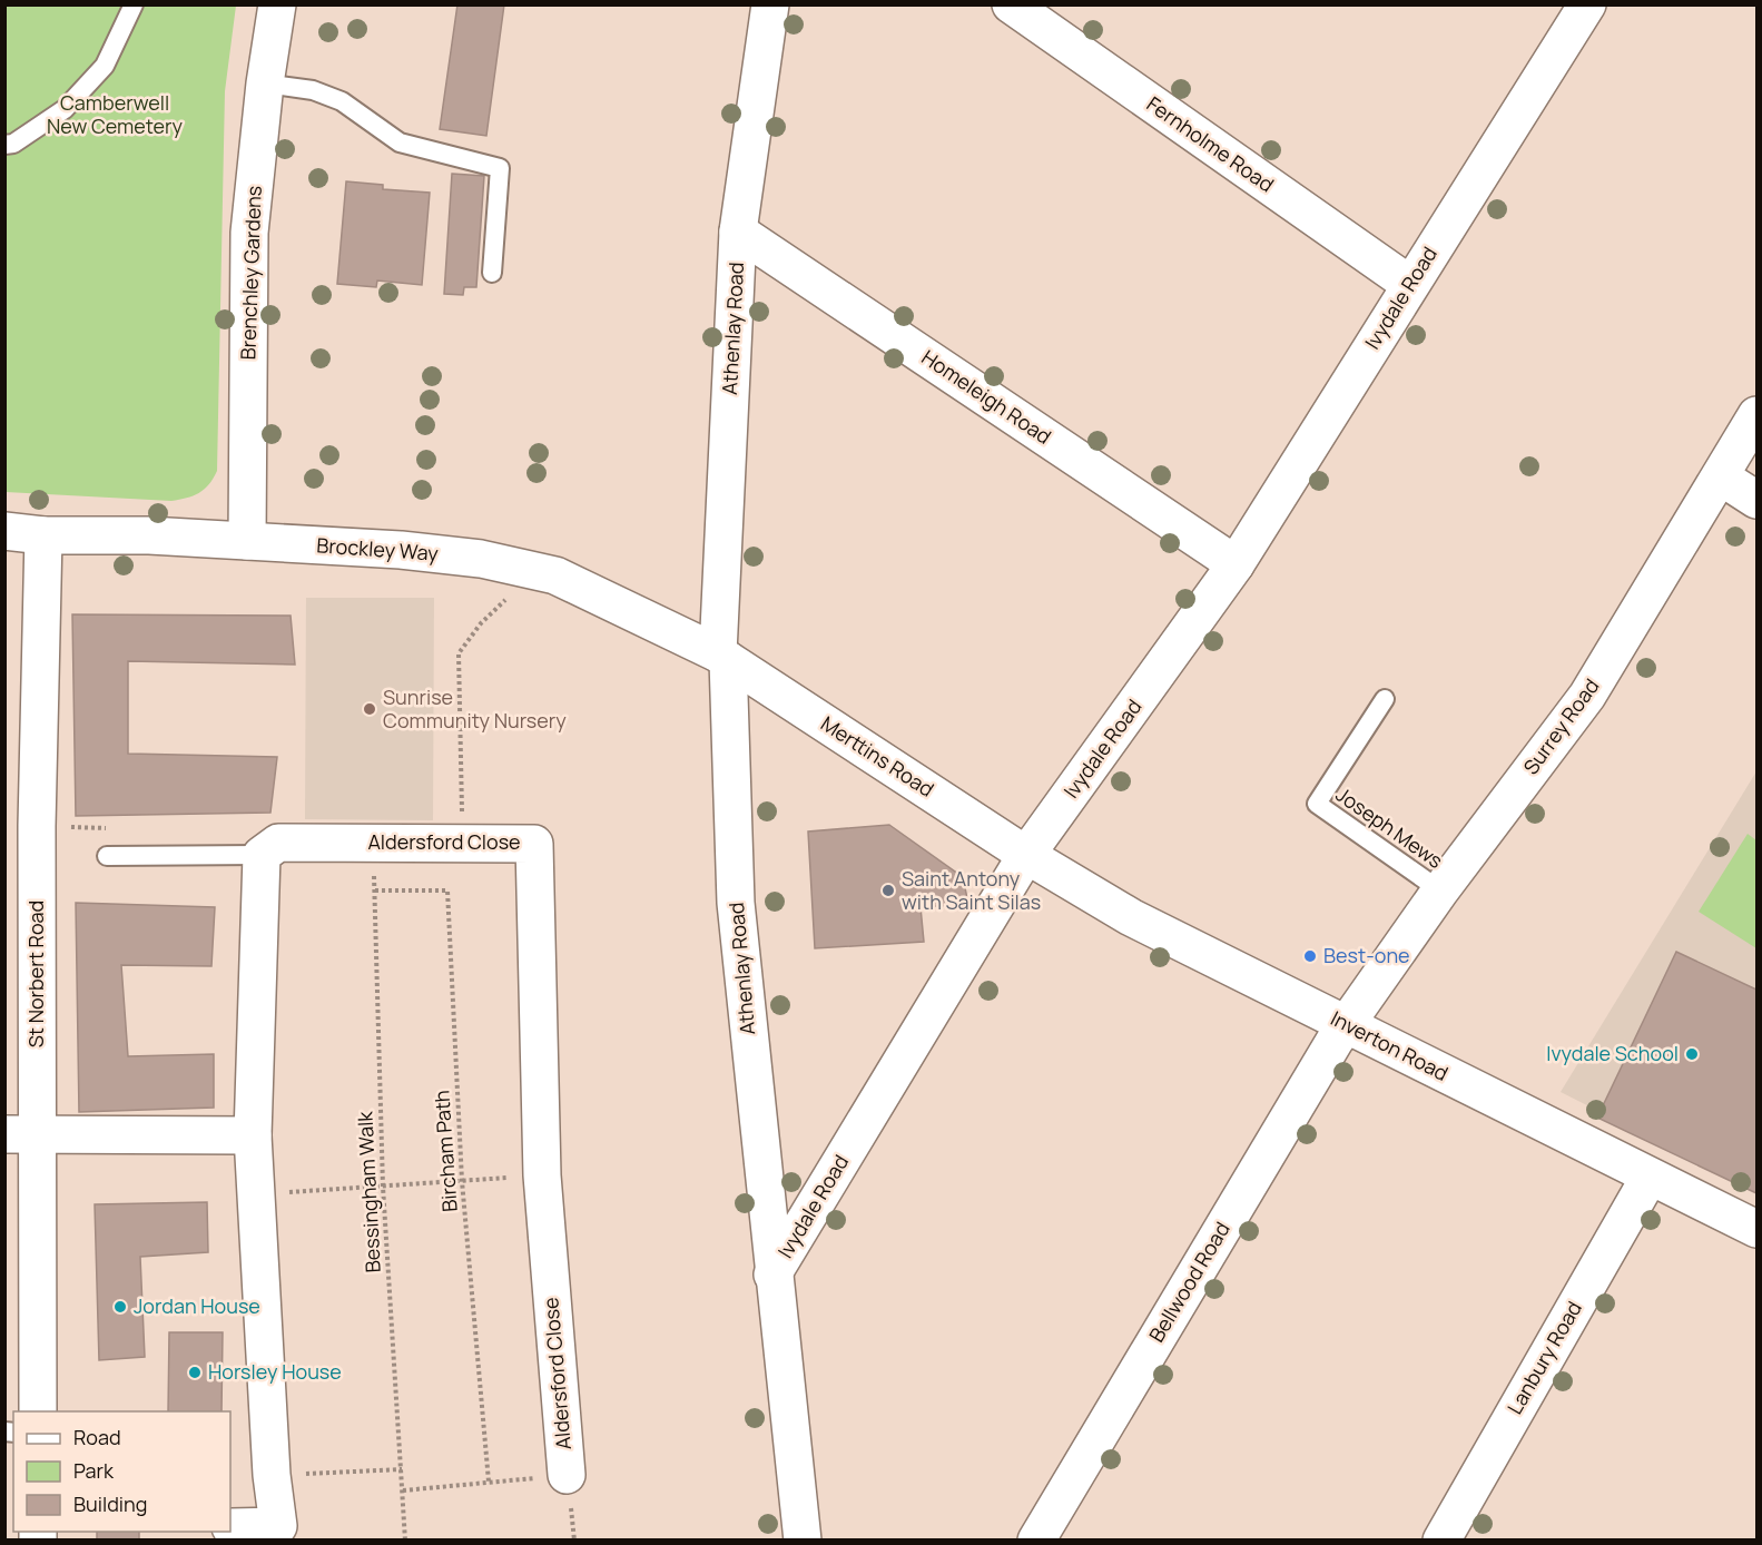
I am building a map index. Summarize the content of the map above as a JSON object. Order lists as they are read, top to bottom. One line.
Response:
{"streets":{"street":["Fernholme Road","Brenchley Gardens","Ivydale Road","Athenlay Road","Homeleigh Road","Brockley Way","Surrey Road","Merttins Road","Aldersford Close","St Norbert Road","Inverton Road","Bellwood Road","Lanbury Road"],"lane":["Joseph Mews"],"path":["Bircham Path","Bessingham Walk"]},"crossings":[["Fernholme Road","Ivydale Road"],["Brenchley Gardens","Brockley Way"],["Ivydale Road","Athenlay Road"],["Ivydale Road","Homeleigh Road"],["Ivydale Road","Merttins Road"],["Ivydale Road","Inverton Road"],["Athenlay Road","Homeleigh Road"],["Athenlay Road","Brockley Way"],["Athenlay Road","Merttins Road"],["Brockley Way","Merttins Road"],["Brockley Way","St Norbert Road"],["Surrey Road","Joseph Mews"],["Surrey Road","Inverton Road"],["Surrey Road","Bellwood Road"],["Merttins Road","Inverton Road"],["Aldersford Close","Bessingham Walk"],["Inverton Road","Bellwood Road"],["Inverton Road","Lanbury Road"],["Bircham Path","Bessingham Walk"]],"parks":["Camberwell New Cemetery"],"places":["Sunrise Community Nursery","Saint Antony with Saint Silas","Best-one","Ivydale School","Jordan House","Horsley House"],"legend":["Road","Park","Building"]}
